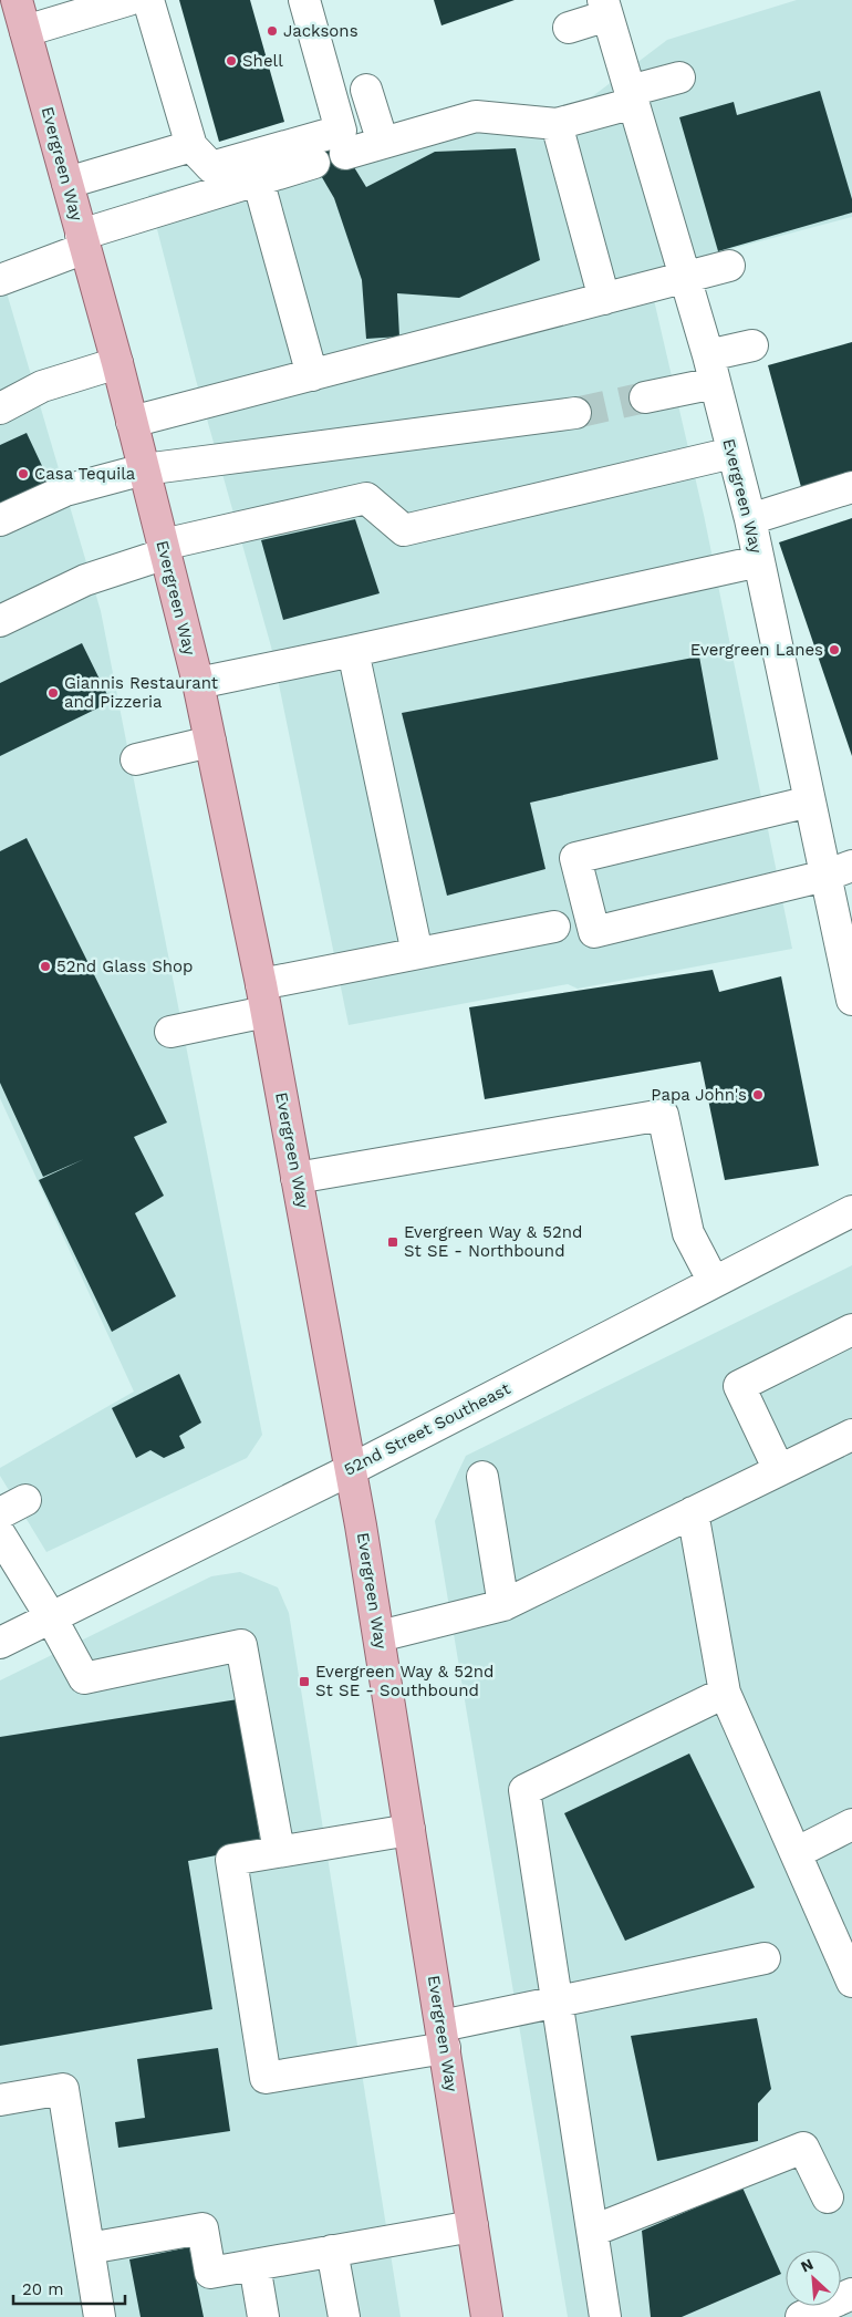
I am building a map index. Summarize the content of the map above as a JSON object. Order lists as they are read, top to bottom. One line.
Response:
{"streets":{"main road":["Evergreen Way"],"street":["52nd Street Southeast"]},"crossings":[["Evergreen Way","52nd Street Southeast"]],"places":{"other":["Jacksons","Shell","Casa Tequila","Evergreen Lanes","Giannis Restaurant and Pizzeria","52nd Glass Shop","Papa John's"],"transit":["Evergreen Way & 52nd St SE - Northbound","Evergreen Way & 52nd St SE - Southbound"]},"scale_bar":"20 m","north":"top left"}
